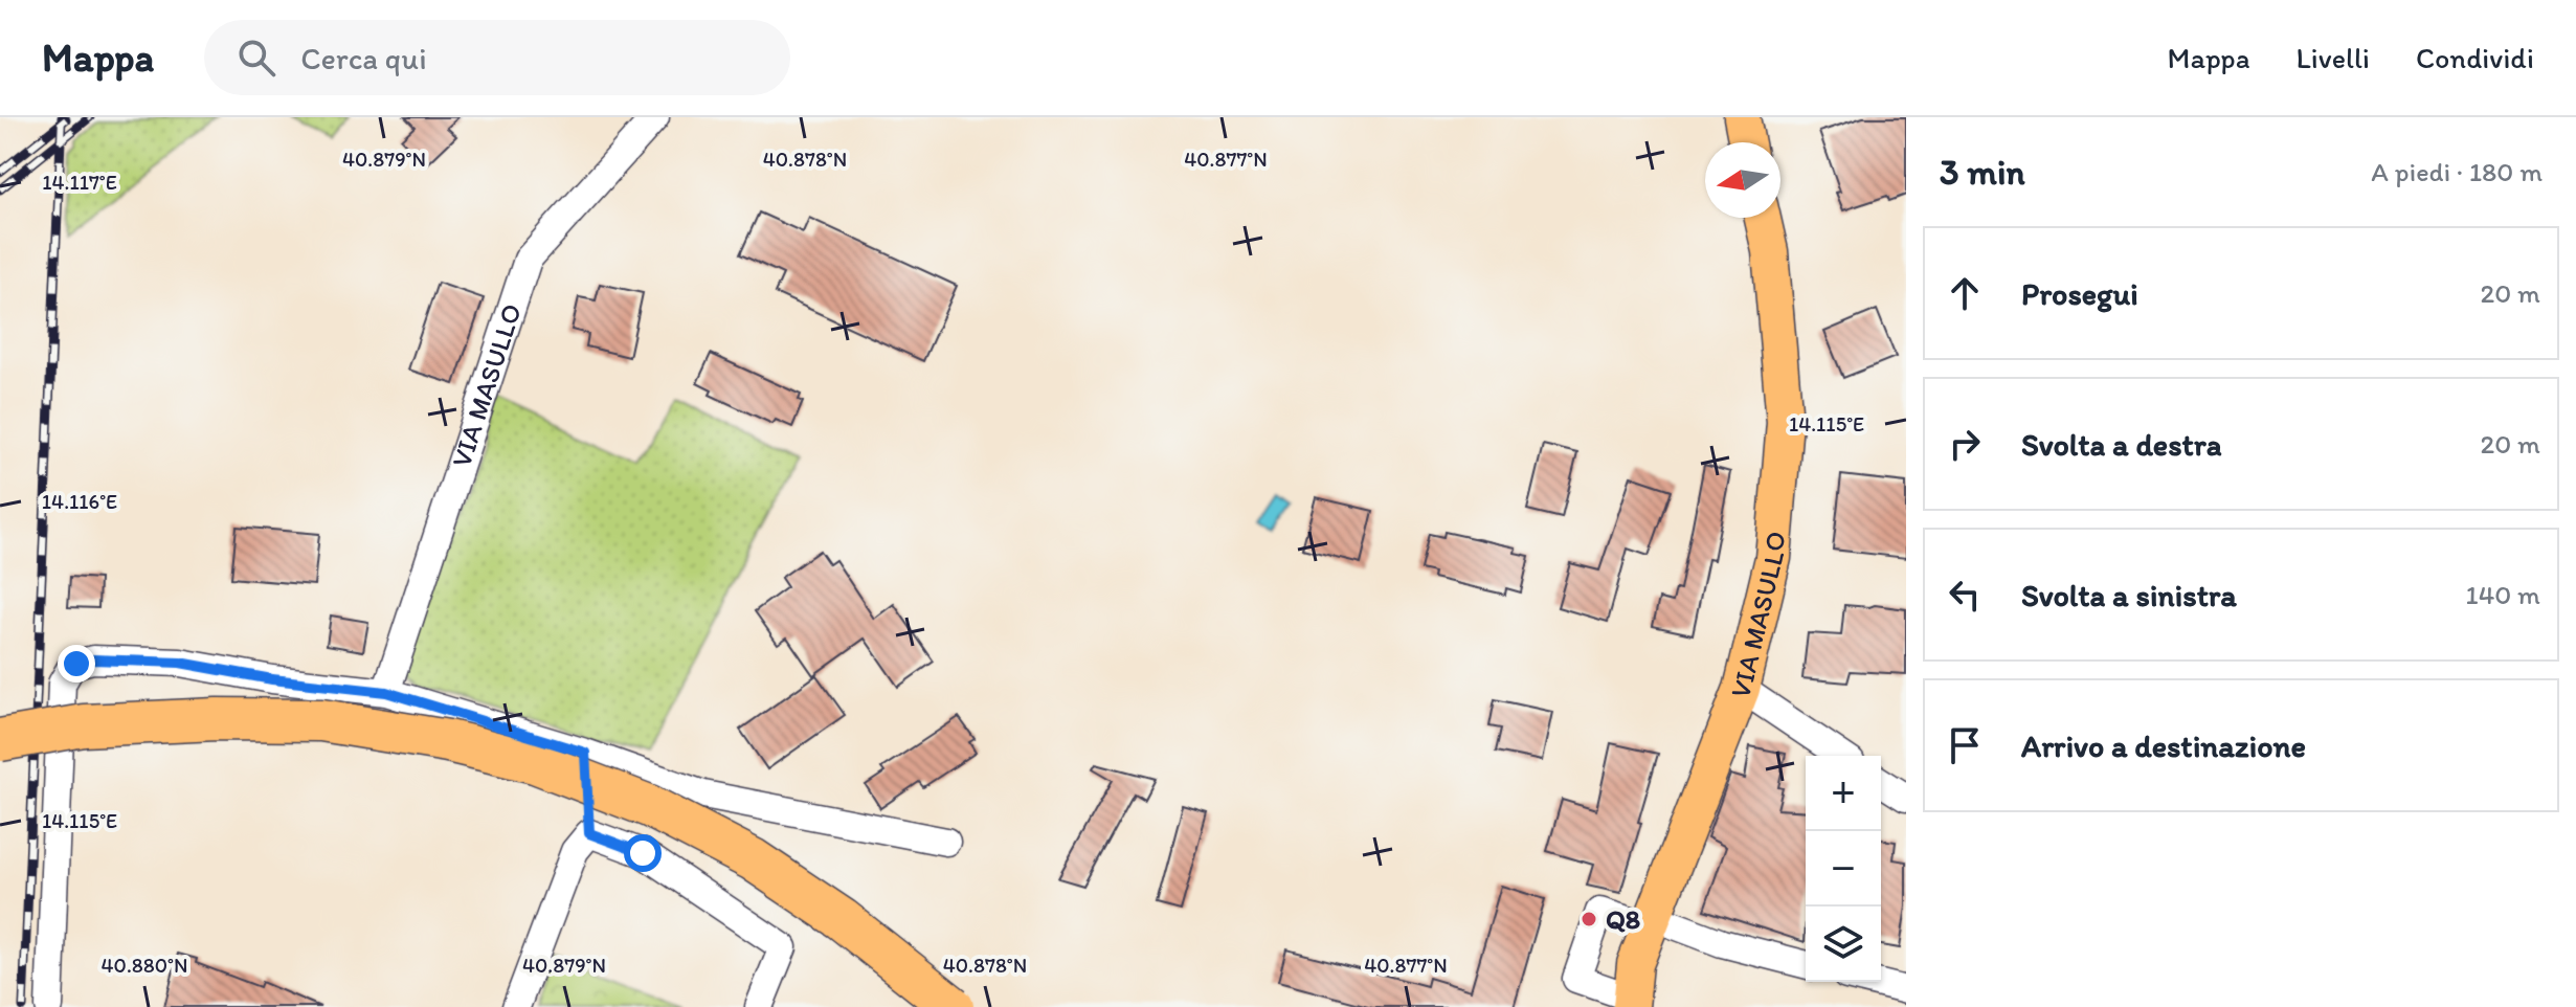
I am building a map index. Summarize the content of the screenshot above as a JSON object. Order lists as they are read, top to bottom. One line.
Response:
{"streets":{"main road":["VIA MASULLO"]},"places":["Q8"],"north":"left","page":{"header":"Mappa","search":"Cerca qui","nav":["Mappa","Livelli","Condividi"],"heading":["3 min","A piedi · 180 m"],"list":[["Prosegui","20 m"],["Svolta a destra","20 m"],["Svolta a sinistra","140 m"],"Arrivo a destinazione"],"map_buttons":["+","−"]},"coordinates":["40.879°N","40.878°N","40.877°N","14.117°E","14.115°E","14.116°E","40.880°N"]}
